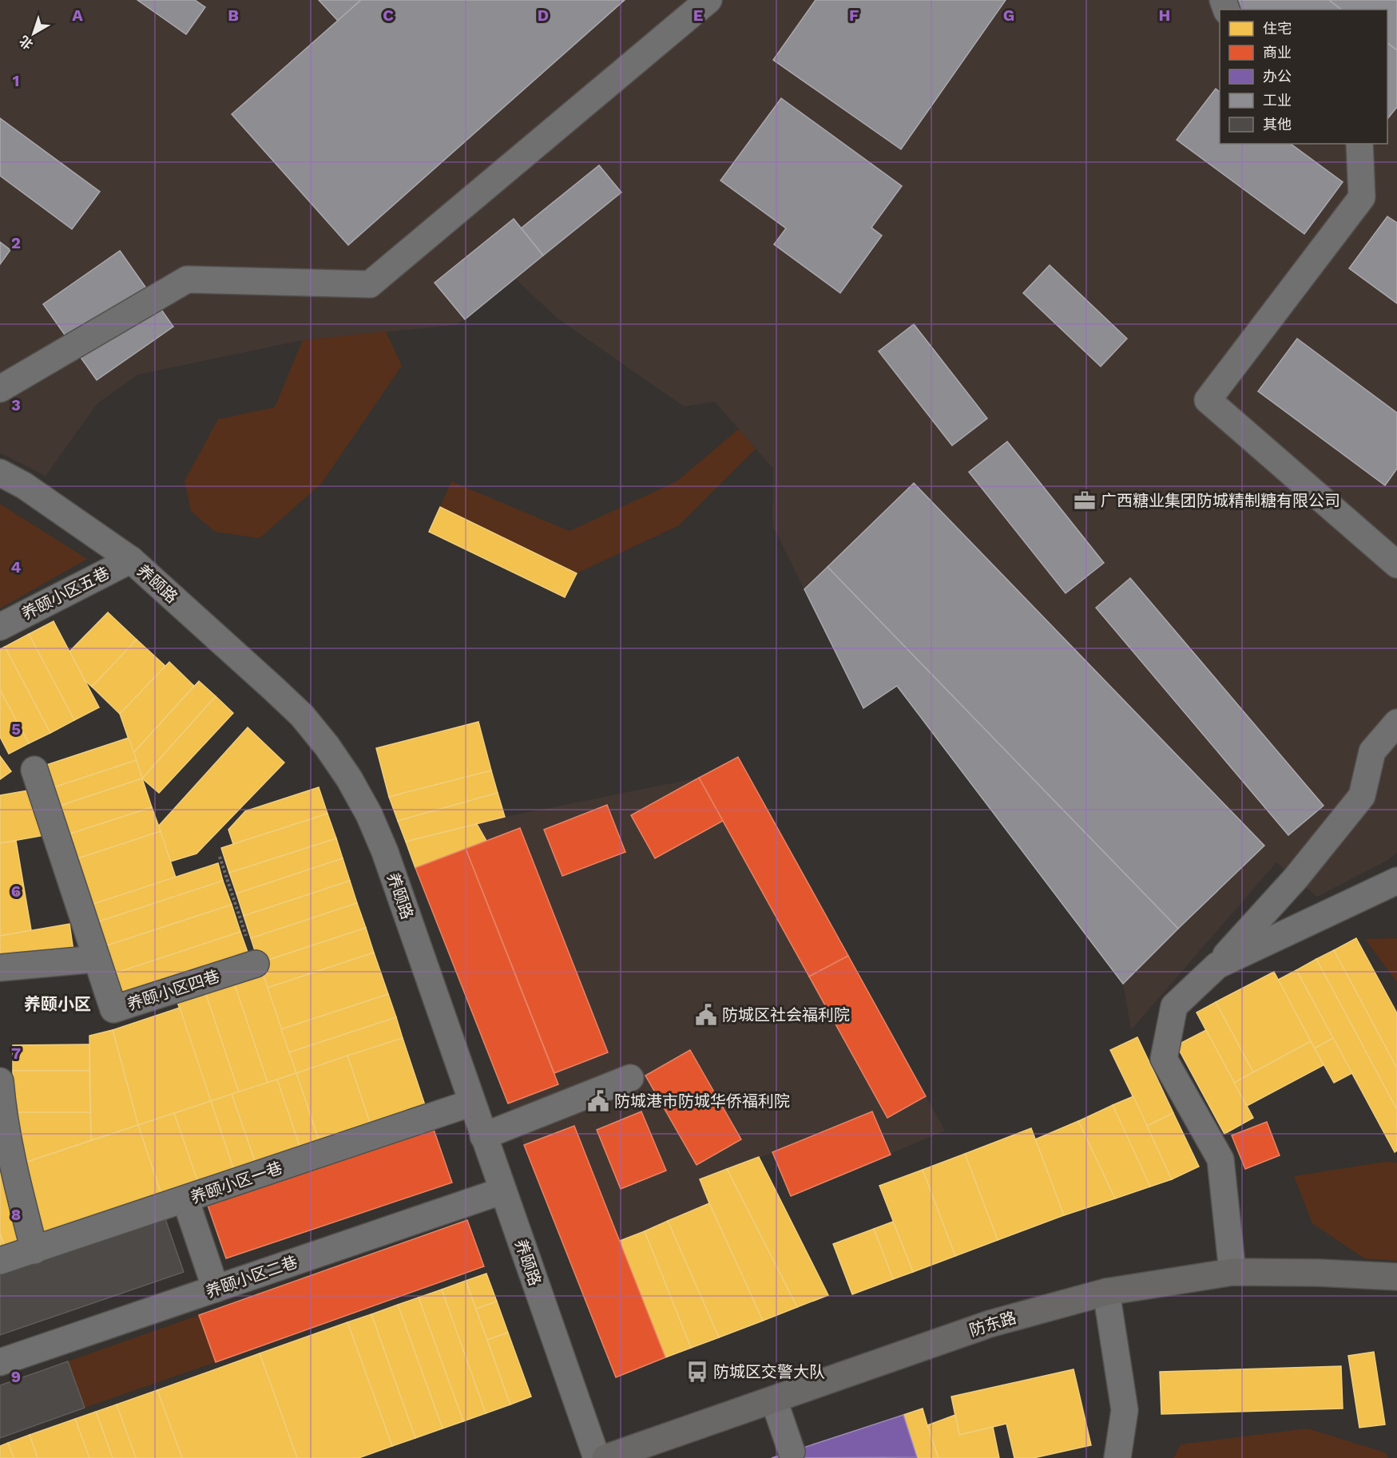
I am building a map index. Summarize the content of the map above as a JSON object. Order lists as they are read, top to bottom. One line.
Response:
{"streets":{"main road":["防东路"],"street":["养颐路","养颐小区五巷","养颐小区四巷","养颐小区一巷","养颐小区二巷"]},"crossings":[["养颐路","养颐小区五巷"],["养颐路","养颐小区一巷"],["养颐路","养颐小区二巷"]],"districts":["养颐小区"],"places":{"office":["广西糖业集团防城精制糖有限公司"],"public building":["防城区社会福利院","防城港市防城华侨福利院"],"bus stop":["防城区交警大队"]},"legend":["住宅","商业","办公","工业","其他"],"north":"bottom left","grid":{"columns":["A","B","C","D","E","F","G","H"],"rows":["1","2","3","4","5","6","7","8","9"]}}
